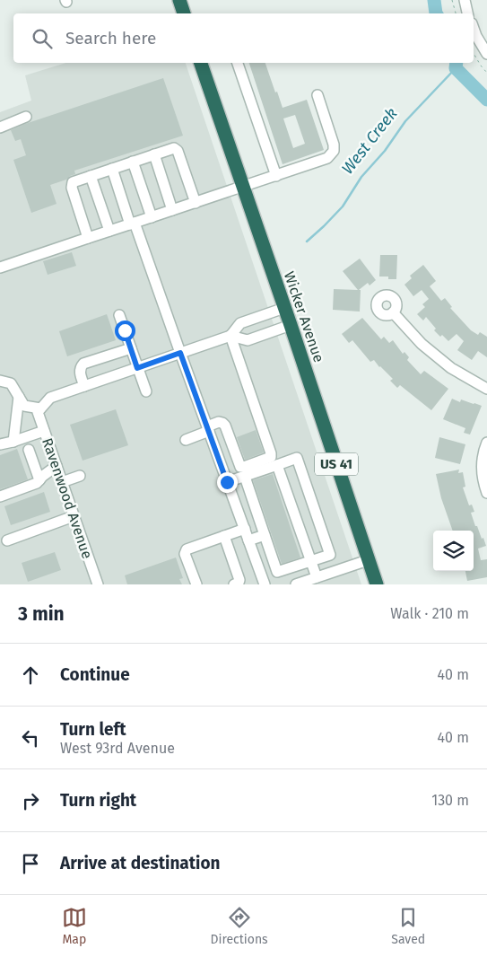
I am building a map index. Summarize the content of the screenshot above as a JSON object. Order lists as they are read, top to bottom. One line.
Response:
{"streets":{"highway":["Wicker Avenue","US 41"],"street":["Ravenwood Avenue"]},"water":["West Creek"],"page":{"search":"Search here","heading":["3 min","Walk · 210 m"],"list":[["Continue","40 m"],["Turn left","West 93rd Avenue","40 m"],["Turn right","130 m"],"Arrive at destination"],"nav":["Map","Directions","Saved"]}}
